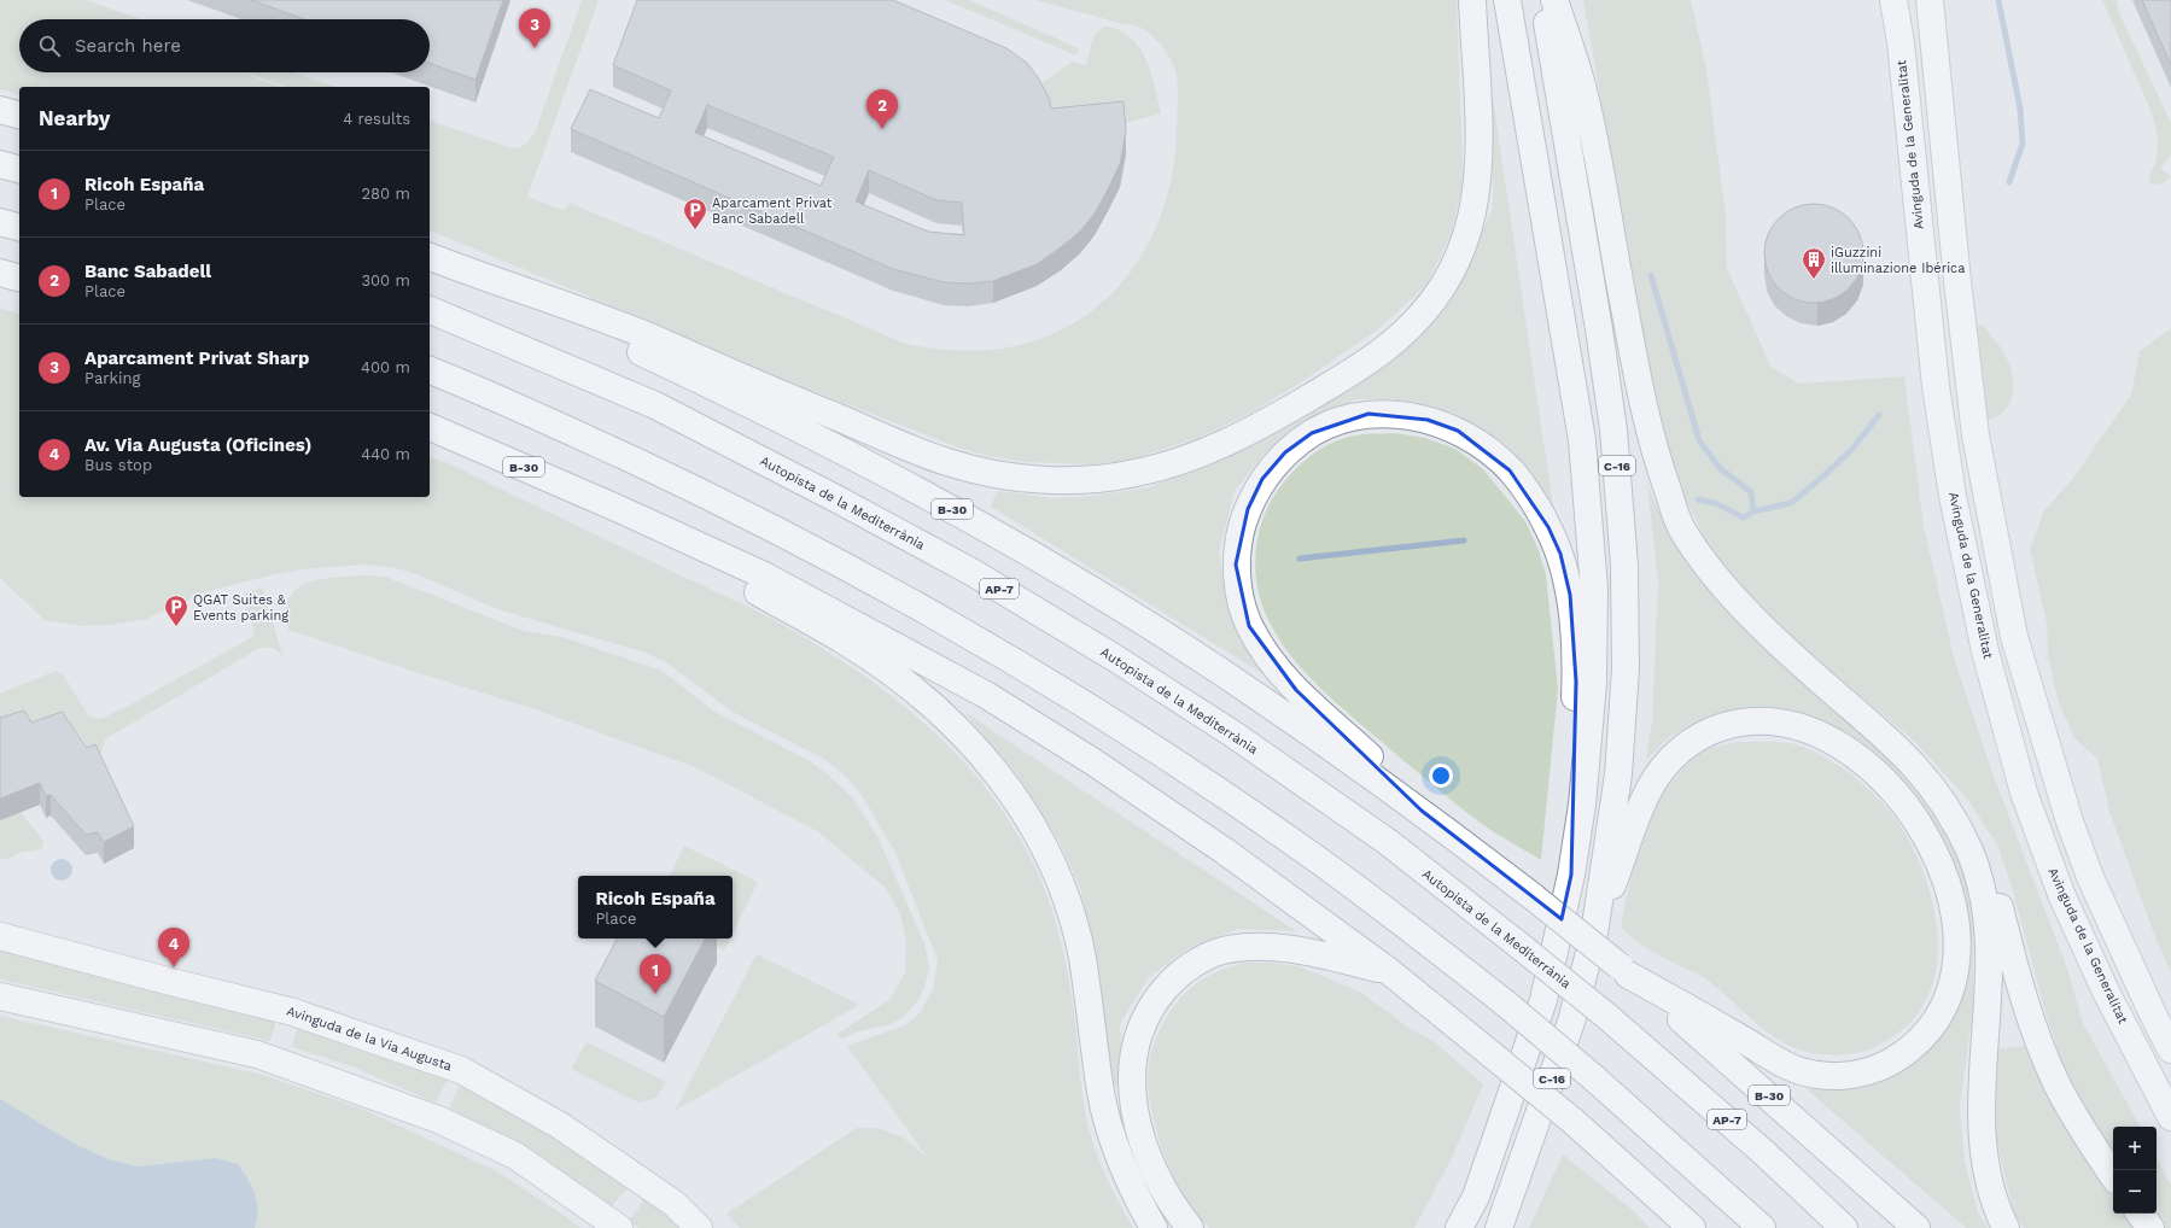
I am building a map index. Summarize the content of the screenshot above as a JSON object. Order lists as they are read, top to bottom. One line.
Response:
{"streets":{"main road":["Avinguda de la Generalitat","C-16","B-30","Autopista de la Mediterrània","AP-7","Avinguda de la Via Augusta"]},"places":{"parking":["Aparcament Privat Banc Sabadell","QGAT Suites & Events parking"],"building":["iGuzzini illuminazione Ibérica"]},"page":{"pins":["3","2","4","1"],"search":"Search here","heading":["Nearby","4 results"],"list":[{"mark":"1","name":"Ricoh España","note":"Place","value":"280 m"},{"mark":"2","name":"Banc Sabadell","note":"Place","value":"300 m"},{"mark":"3","name":"Aparcament Privat Sharp","note":"Parking","value":"400 m"},{"mark":"4","name":"Av. Via Augusta (Oficines)","note":"Bus stop","value":"440 m"}],"popup":["Ricoh España","Place"],"map_buttons":["+","−"]}}
